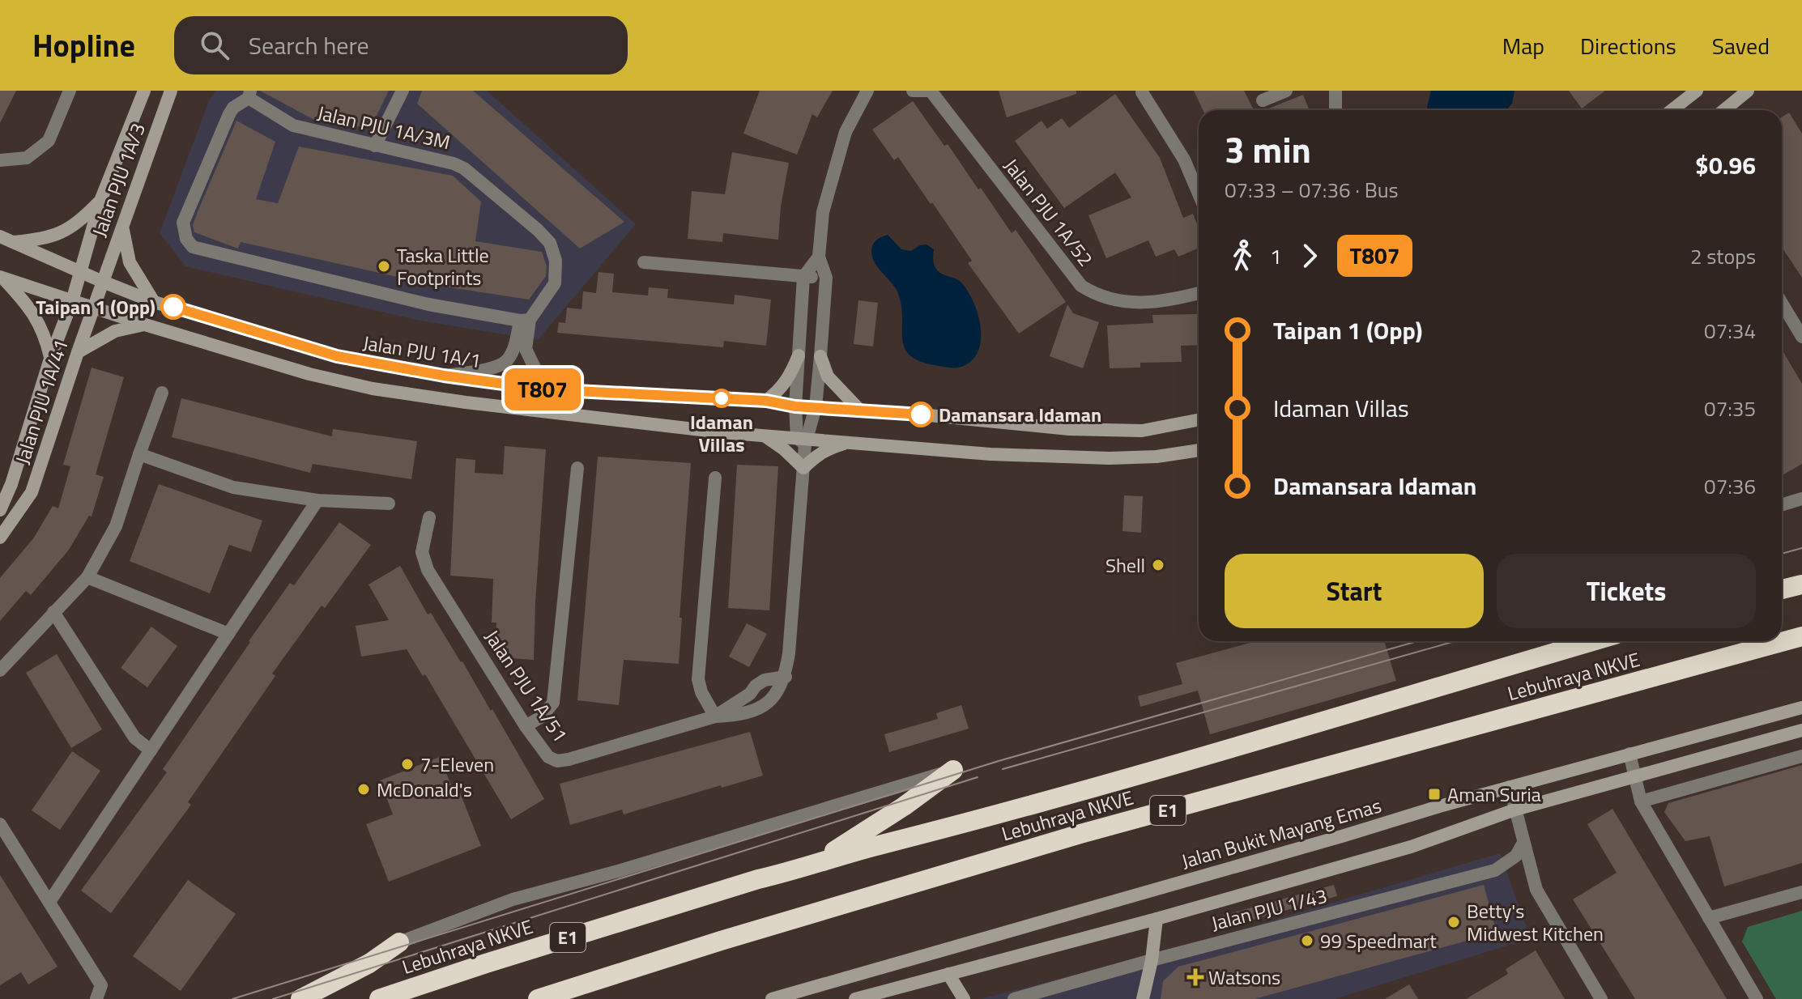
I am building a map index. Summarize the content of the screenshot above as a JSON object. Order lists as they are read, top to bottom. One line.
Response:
{"streets":{"highway":["Lebuhraya NKVE","E1"],"main road":["Jalan PJU 1A/3","Jalan PJU 1A/1","Jalan PJU 1A/41","Jalan Bukit Mayang Emas"],"street":["Jalan PJU 1A/3M","Jalan PJU 1A/52","Jalan PJU 1A/51","Jalan PJU 1/43"]},"crossings":[["Jalan PJU 1A/3","Jalan PJU 1A/1"],["Jalan PJU 1A/3","Jalan PJU 1A/41"]],"places":{"other":["Taska Little Footprints","Taipan 1 (Opp)","Idaman Villas","Damansara Idaman","Shell","7-Eleven","McDonald's","Betty's Midwest Kitchen","99 Speedmart"],"transit":["Aman Suria"],"health":["Watsons"]},"lines":["bus line T807"],"page":{"header":"Hopline","search":"Search here","nav":["Map","Directions","Saved"],"on_map":"T807","heading":["3 min","07:33 – 07:36 · Bus","$0.96"],"legs":["1","T807","2 stops"],"list":[{"name":"Taipan 1 (Opp)","value":"07:34"},{"name":"Idaman Villas","value":"07:35"},{"name":"Damansara Idaman","value":"07:36"}],"buttons":["Start","Tickets"]}}
